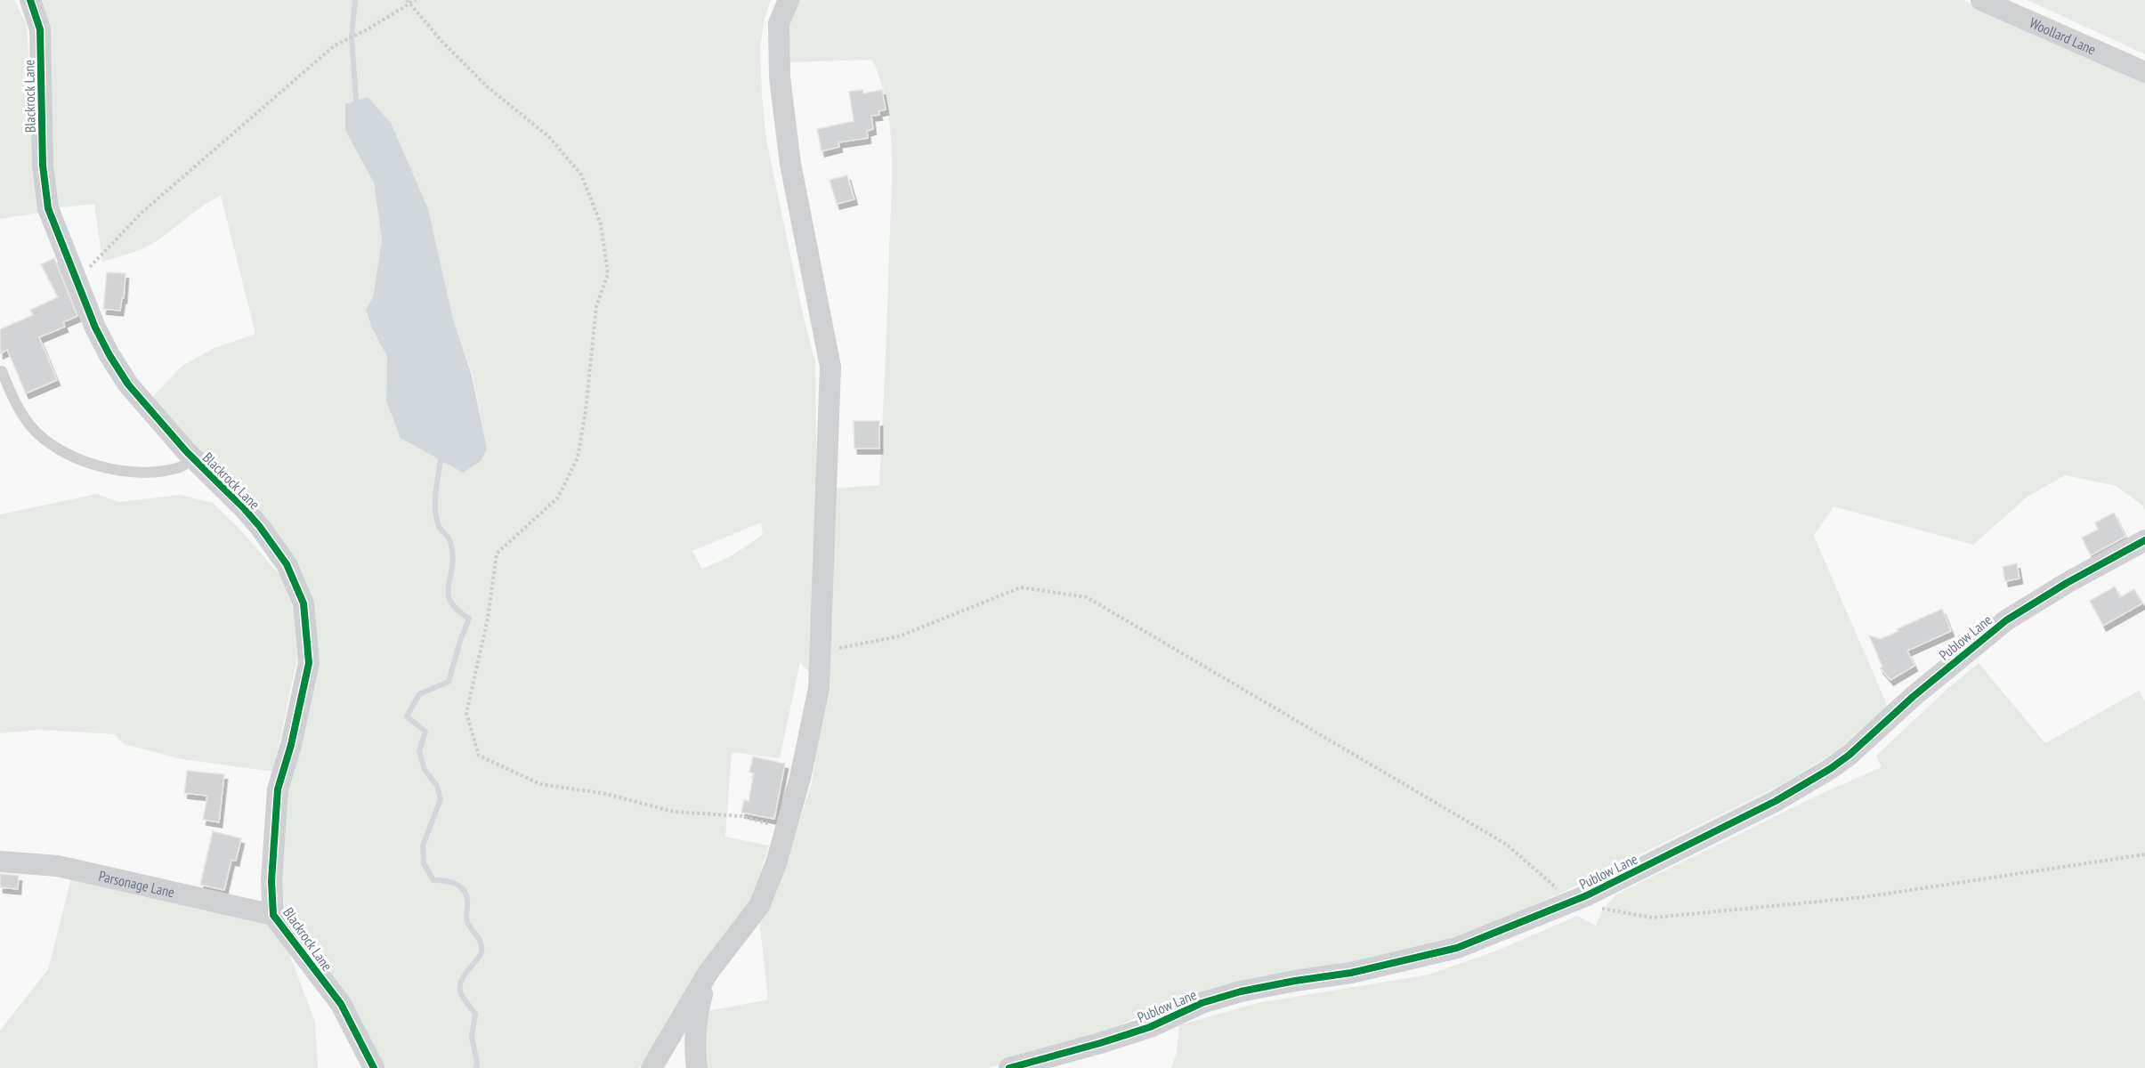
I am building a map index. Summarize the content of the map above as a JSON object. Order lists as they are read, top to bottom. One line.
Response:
{"streets":{"street":["Woollard Lane","Blackrock Lane","Publow Lane","Parsonage Lane"]},"crossings":[["Blackrock Lane","Parsonage Lane"]]}
